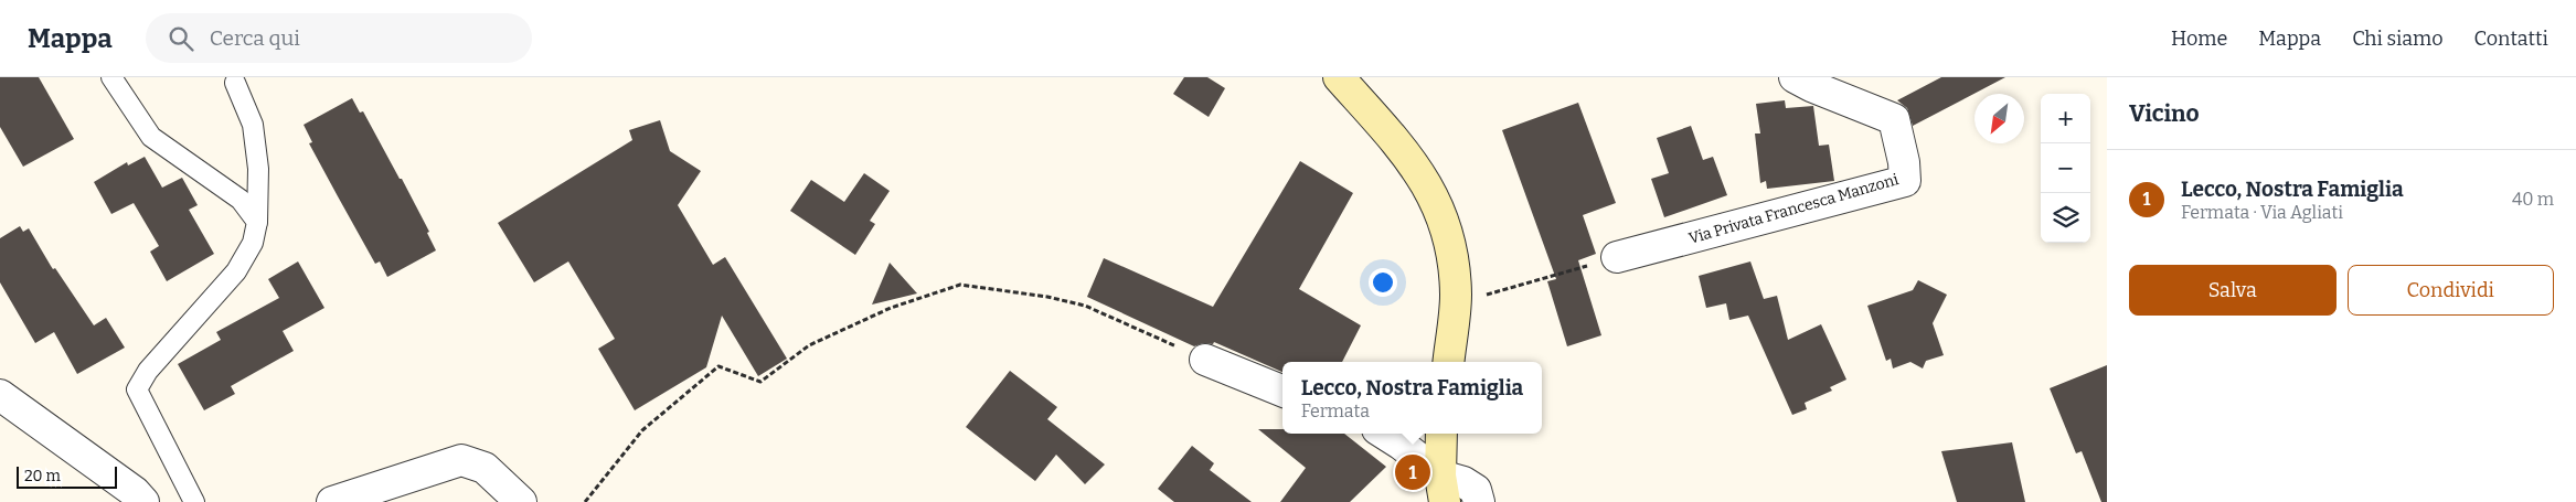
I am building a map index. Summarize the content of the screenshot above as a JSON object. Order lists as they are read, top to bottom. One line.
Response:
{"streets":{"street":["Via Privata Francesca Manzoni"]},"scale_bar":"20 m","north":"bottom left","page":{"header":"Mappa","search":"Cerca qui","nav":["Home","Mappa","Chi siamo","Contatti"],"heading":"Vicino","map_buttons":["+","−"],"list":[{"mark":"1","name":"Lecco, Nostra Famiglia","note":"Fermata · Via Agliati","value":"40 m"}],"buttons":["Salva","Condividi"],"popup":["Lecco, Nostra Famiglia","Fermata"],"pins":"1","scale":"20 m"}}
